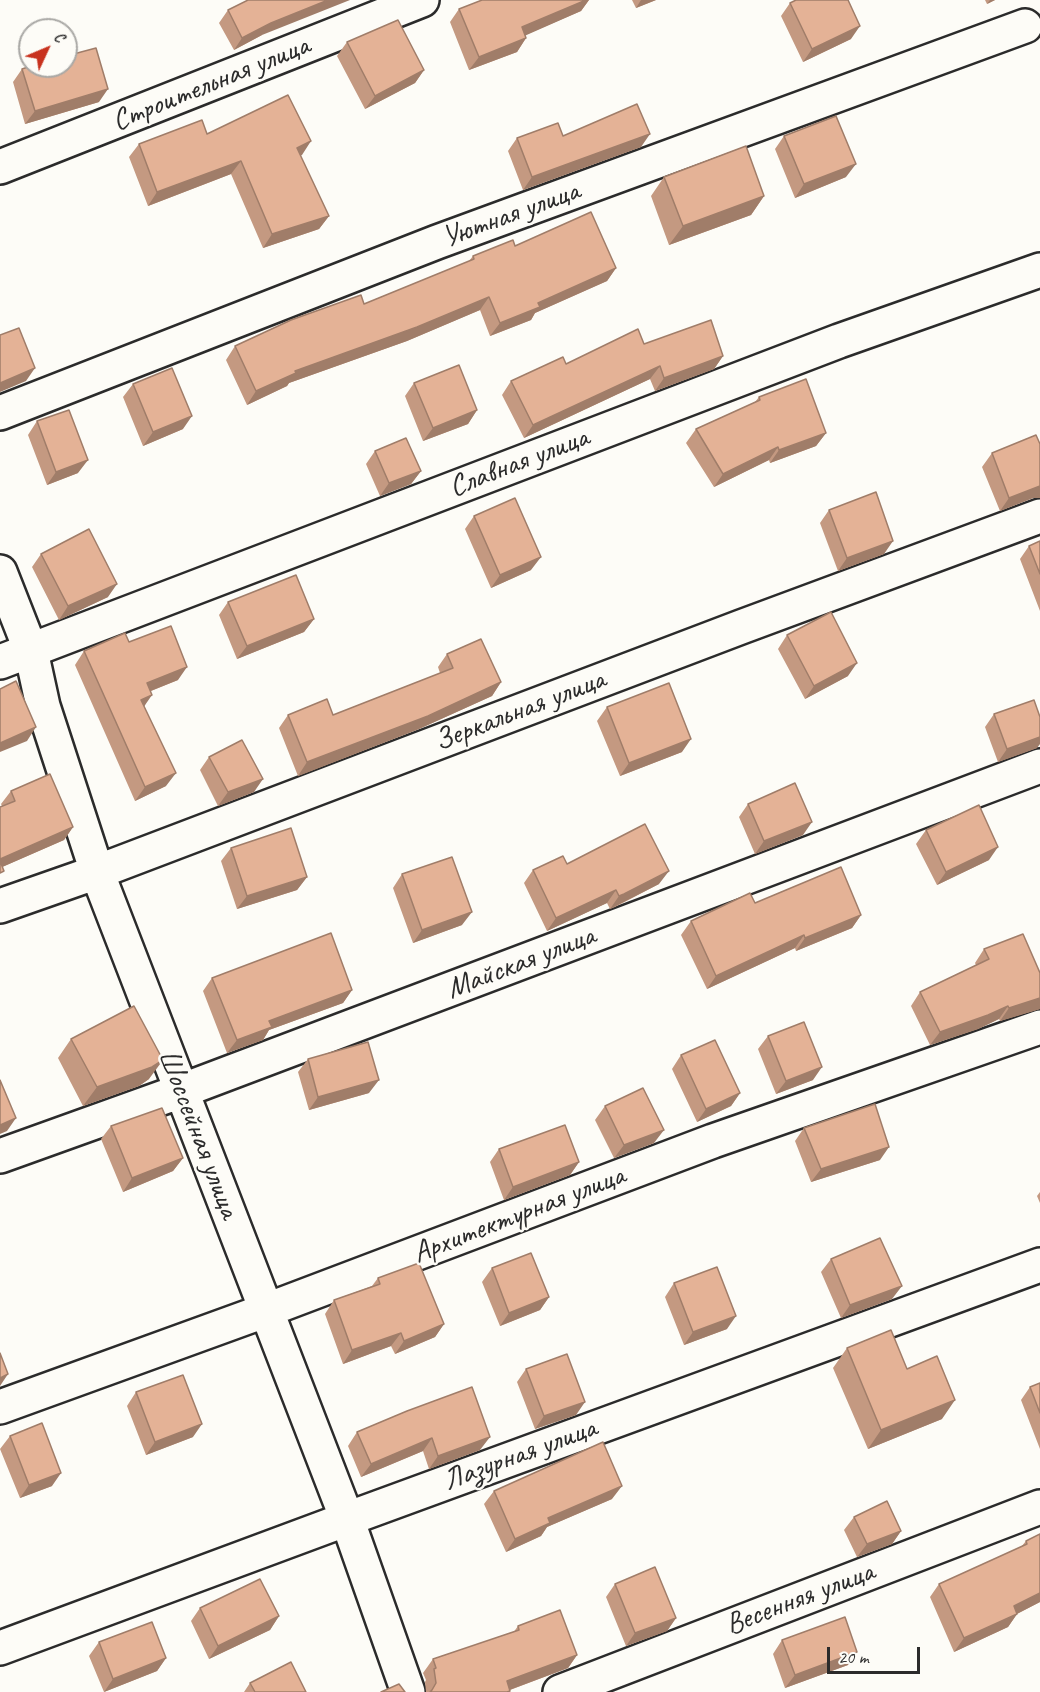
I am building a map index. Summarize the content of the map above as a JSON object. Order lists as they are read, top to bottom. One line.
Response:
{"streets":{"street":["Строительная улица","Уютная улица","Славная улица","Зеркальная улица","Майская улица","Шоссейная улица","Архитектурная улица","Лазурная улица","Весенняя улица"]},"crossings":[["Славная улица","Шоссейная улица"],["Зеркальная улица","Шоссейная улица"],["Майская улица","Шоссейная улица"],["Шоссейная улица","Архитектурная улица"],["Шоссейная улица","Лазурная улица"]],"scale_bar":"20 m","north":"top right"}
